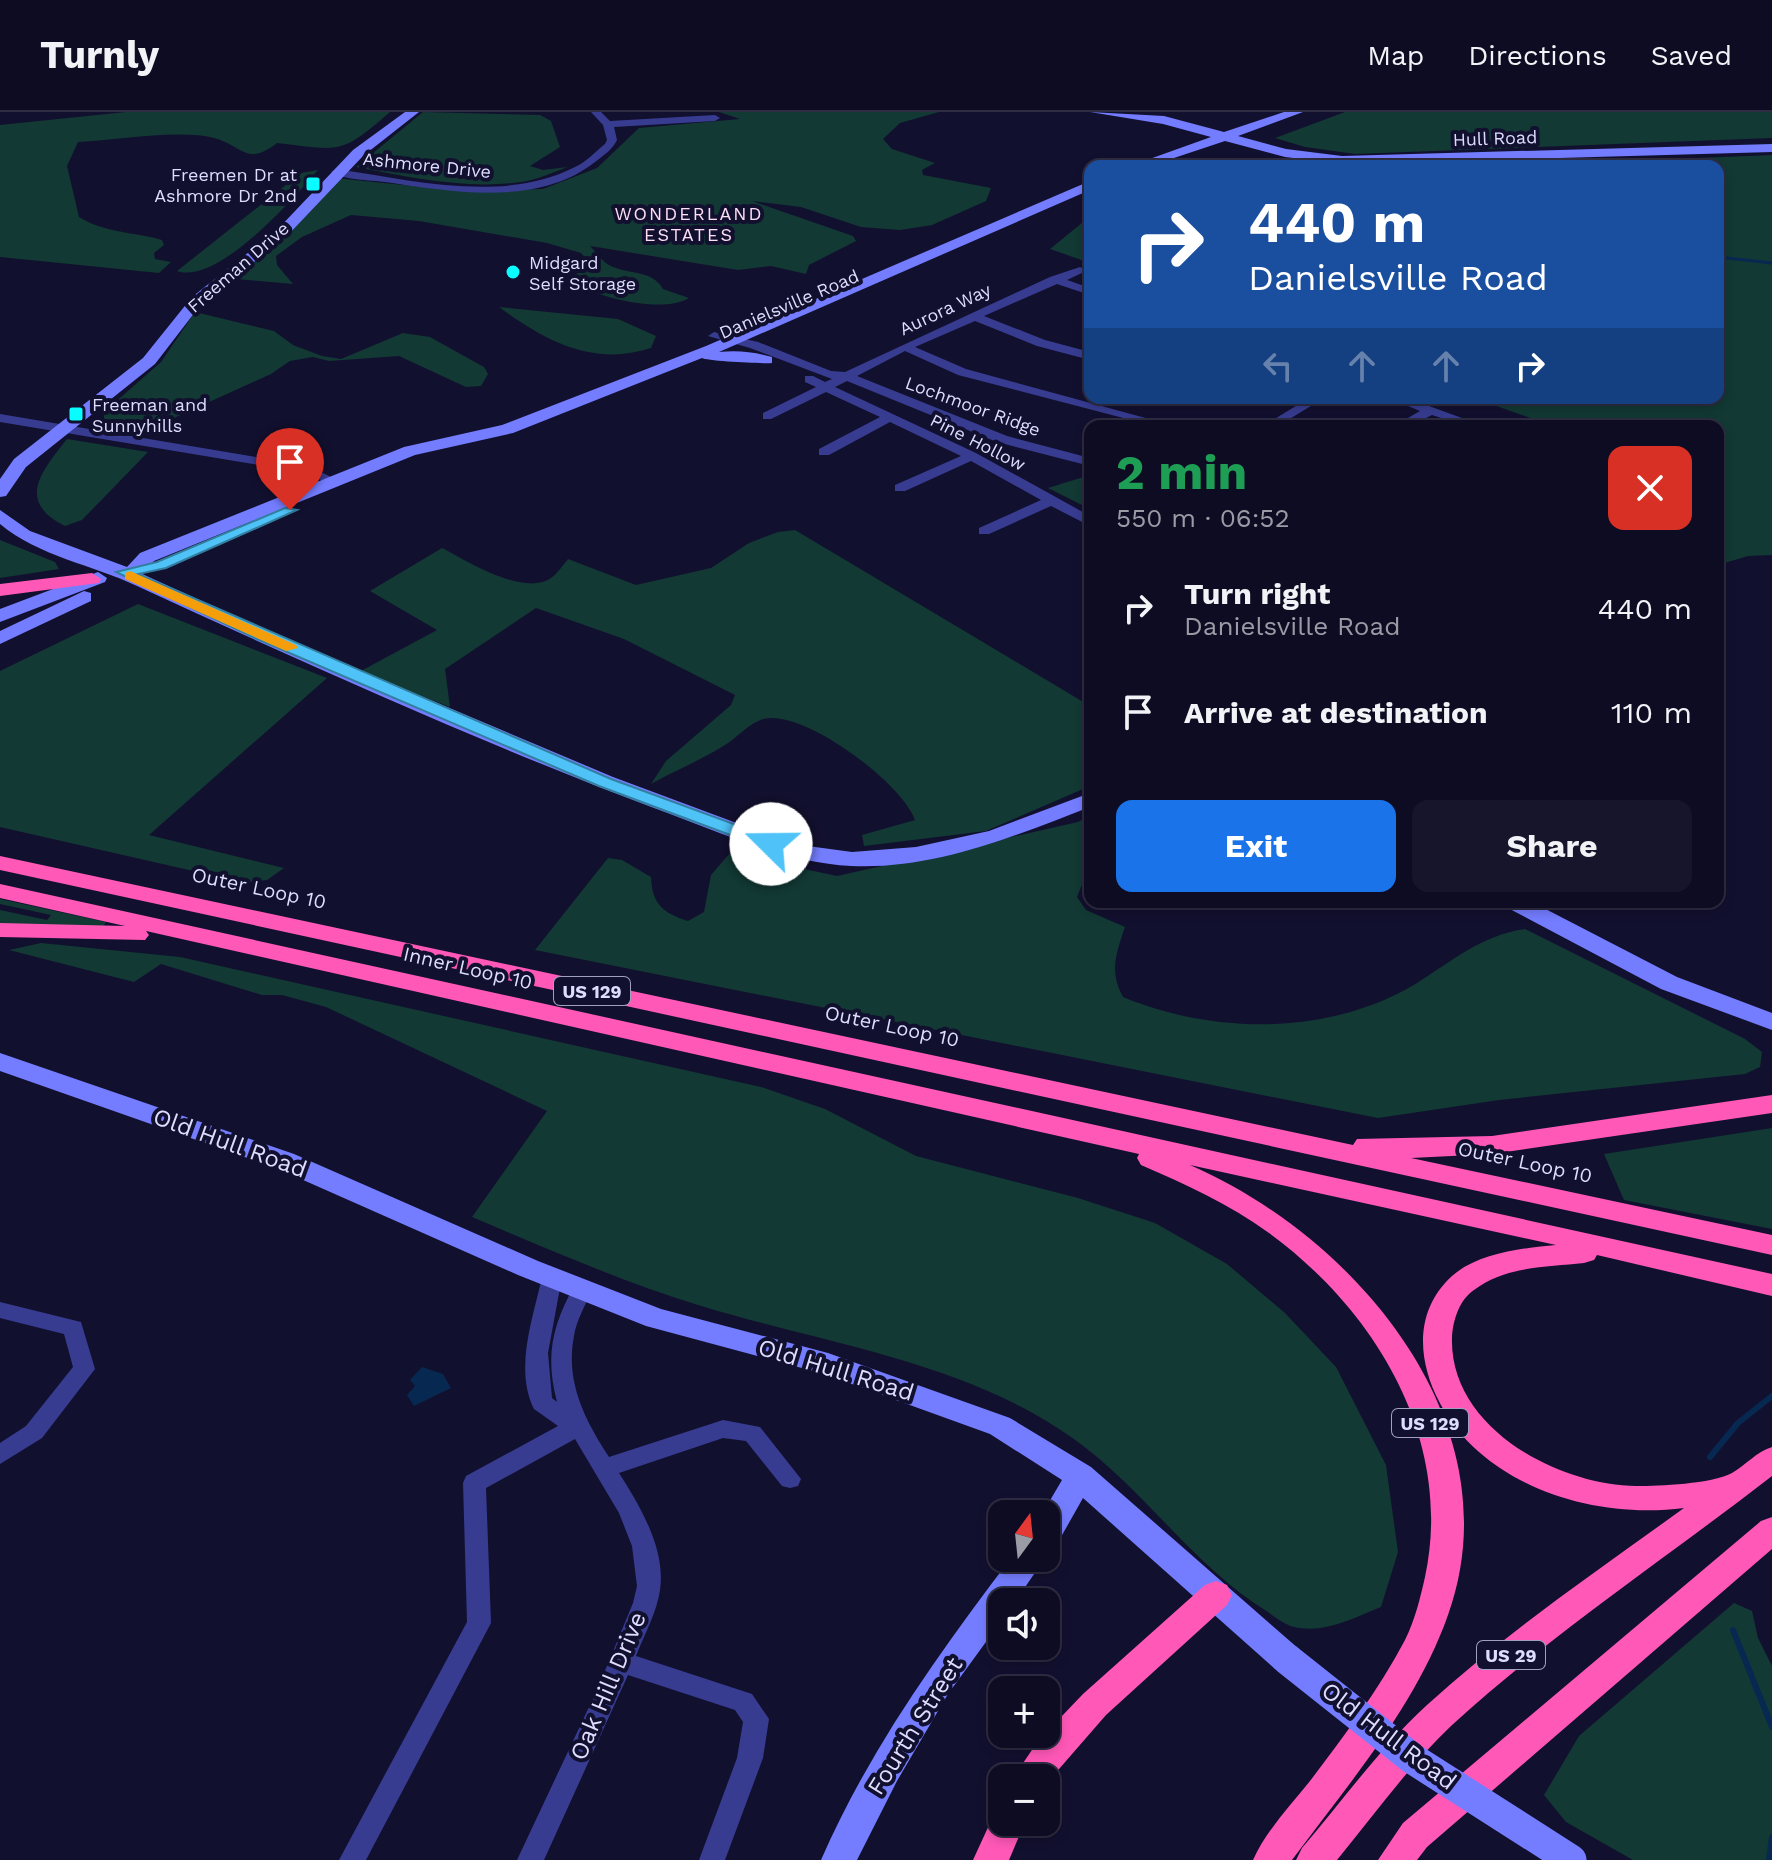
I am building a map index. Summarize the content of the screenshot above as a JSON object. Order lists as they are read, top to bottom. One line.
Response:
{"streets":{"highway":["Outer Loop 10","Inner Loop 10","US 129","US 29"],"main road":["Hull Road","Freeman Drive","Danielsville Road","Old Hull Road","Fourth Street"],"street":["Ashmore Drive","Aurora Way","Lochmoor Ridge","Pine Hollow","Oak Hill Drive"]},"crossings":[["Ashmore Drive","Freeman Drive"],["Danielsville Road","Pine Hollow"],["Aurora Way","Lochmoor Ridge"],["Aurora Way","Pine Hollow"],["Lochmoor Ridge","Pine Hollow"],["Inner Loop 10","US 129"],["Old Hull Road","Oak Hill Drive"]],"districts":["WONDERLAND ESTATES"],"places":{"transit":["Freemen Dr at Ashmore Dr 2nd","Freeman and Sunnyhills"],"other":["Midgard Self Storage"]},"north":"top","page":{"header":"Turnly","nav":["Map","Directions","Saved"],"turn":["440 m","Danielsville Road"],"heading":["2 min","550 m · 06:52"],"list":[{"name":"Turn right","note":"Danielsville Road","value":"440 m"},{"name":"Arrive at destination","value":"110 m"}],"buttons":["Exit","Share"],"map_buttons":["+","−"]}}
